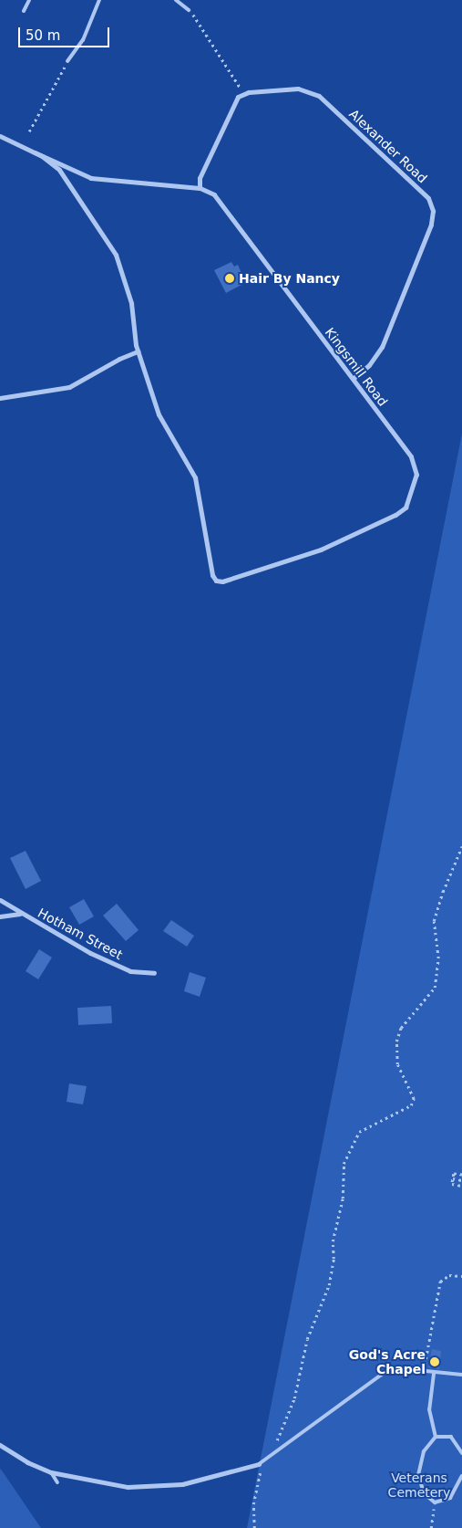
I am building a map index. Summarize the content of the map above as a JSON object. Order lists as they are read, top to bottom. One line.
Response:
{"streets":{"street":["Alexander Road","Kingsmill Road","Hotham Street"]},"crossings":[["Alexander Road","Kingsmill Road"]],"parks":["Veterans Cemetery"],"places":["Hair By Nancy","God's Acre Chapel"],"scale_bar":"50 m"}
